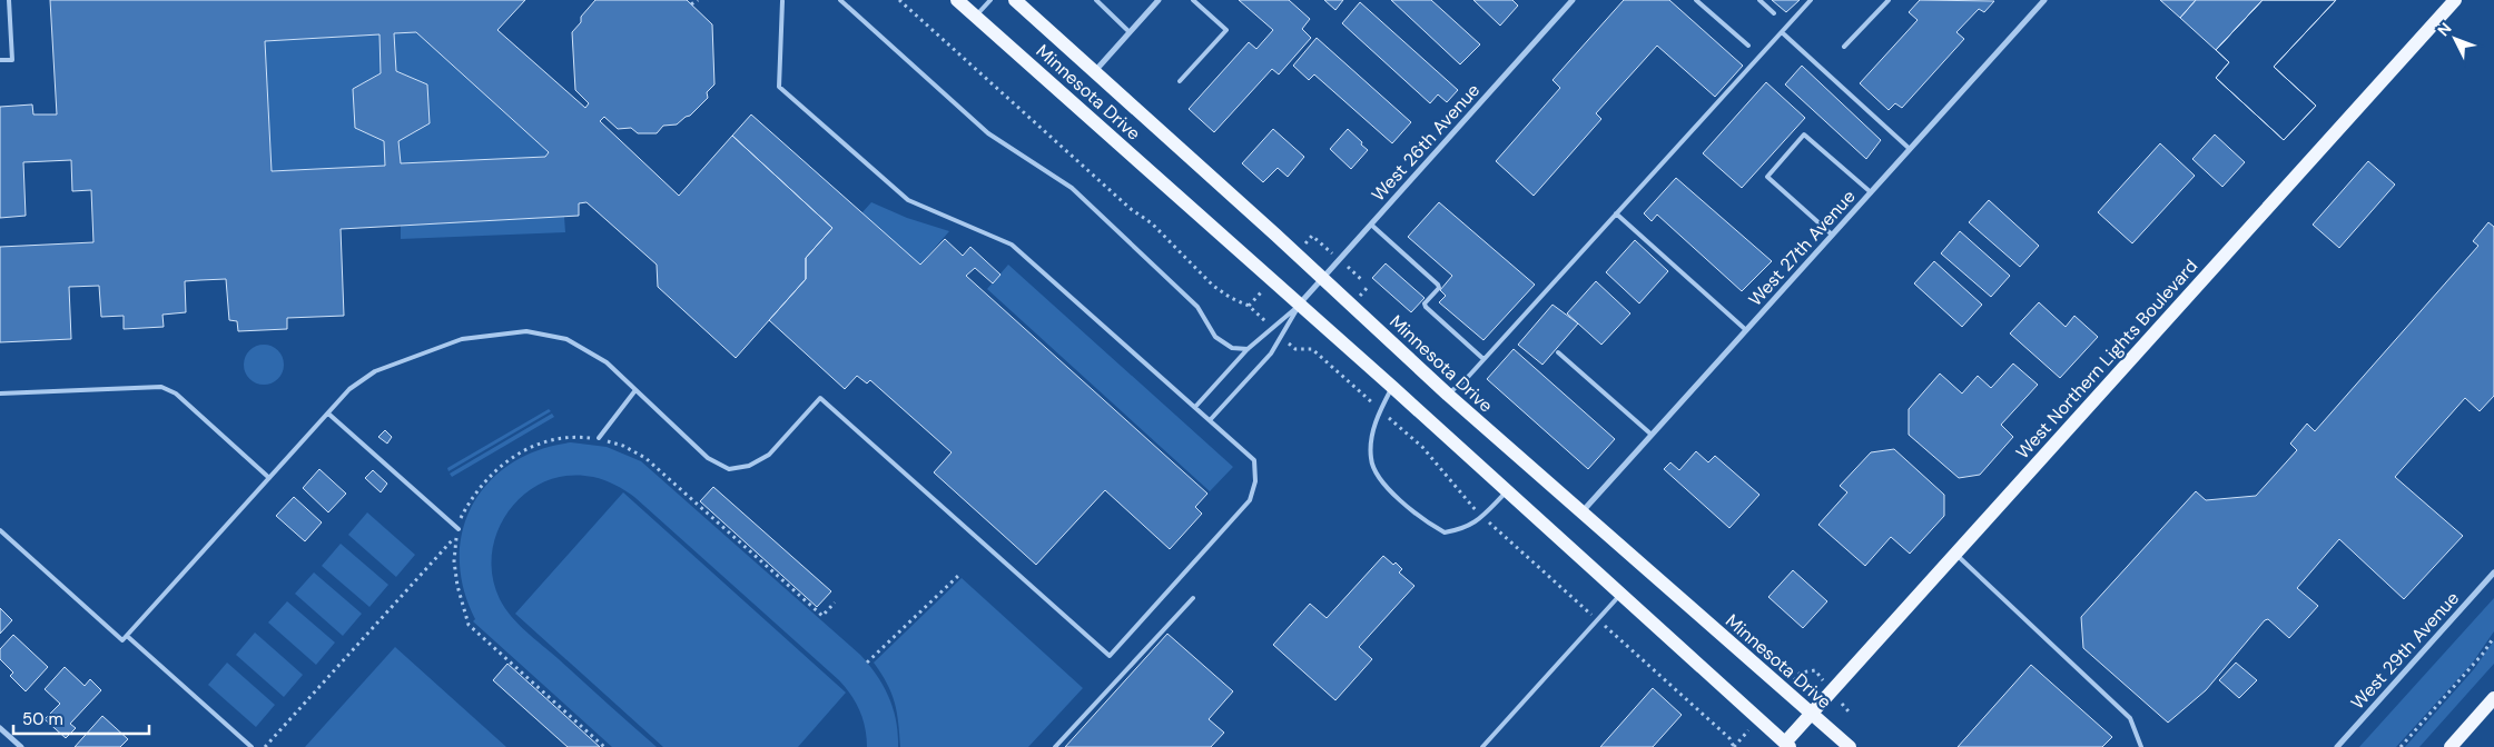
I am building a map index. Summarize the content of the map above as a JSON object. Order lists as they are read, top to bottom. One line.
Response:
{"streets":{"main road":["Minnesota Drive","West Northern Lights Boulevard"],"street":["West 26th Avenue","West 27th Avenue","West 29th Avenue"]},"crossings":[["Minnesota Drive","West 26th Avenue"],["Minnesota Drive","West 27th Avenue"],["Minnesota Drive","West Northern Lights Boulevard"]],"scale_bar":"50 m","north":"top left"}
